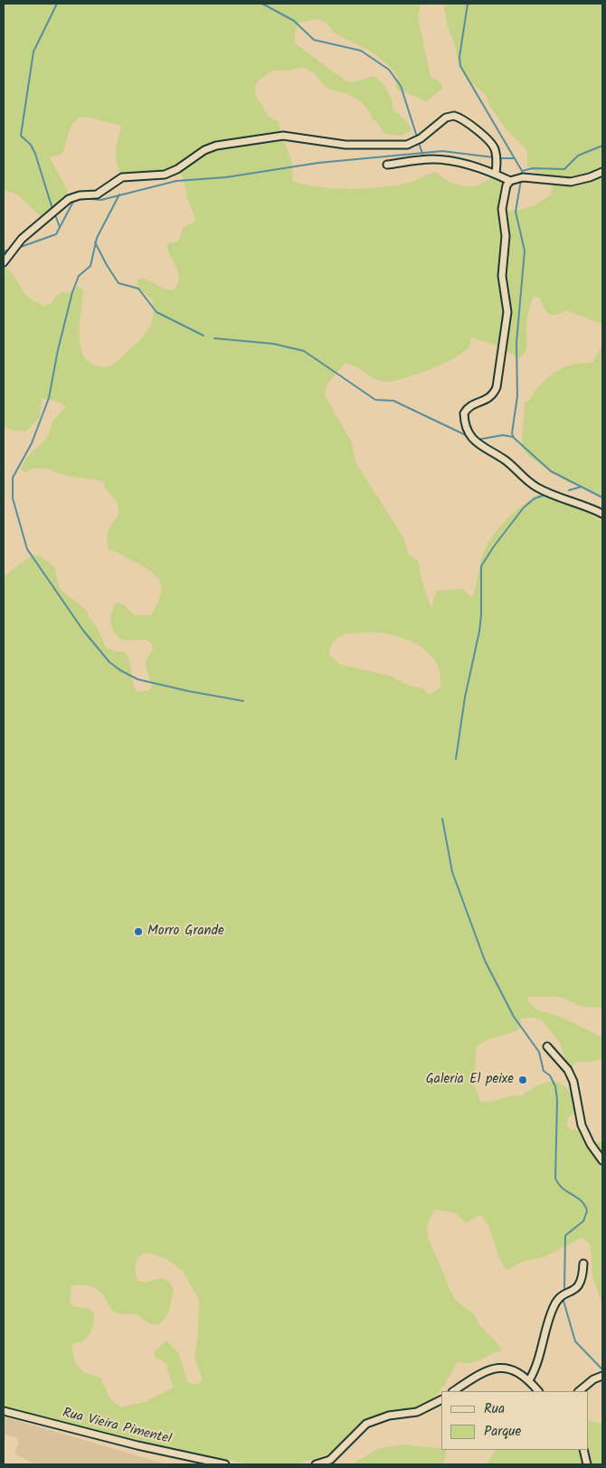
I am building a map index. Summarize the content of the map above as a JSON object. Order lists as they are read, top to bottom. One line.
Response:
{"streets":{"street":["Rua Vieira Pimentel"]},"places":["Morro Grande","Galeria El peixe"],"legend":["Rua","Parque"]}
